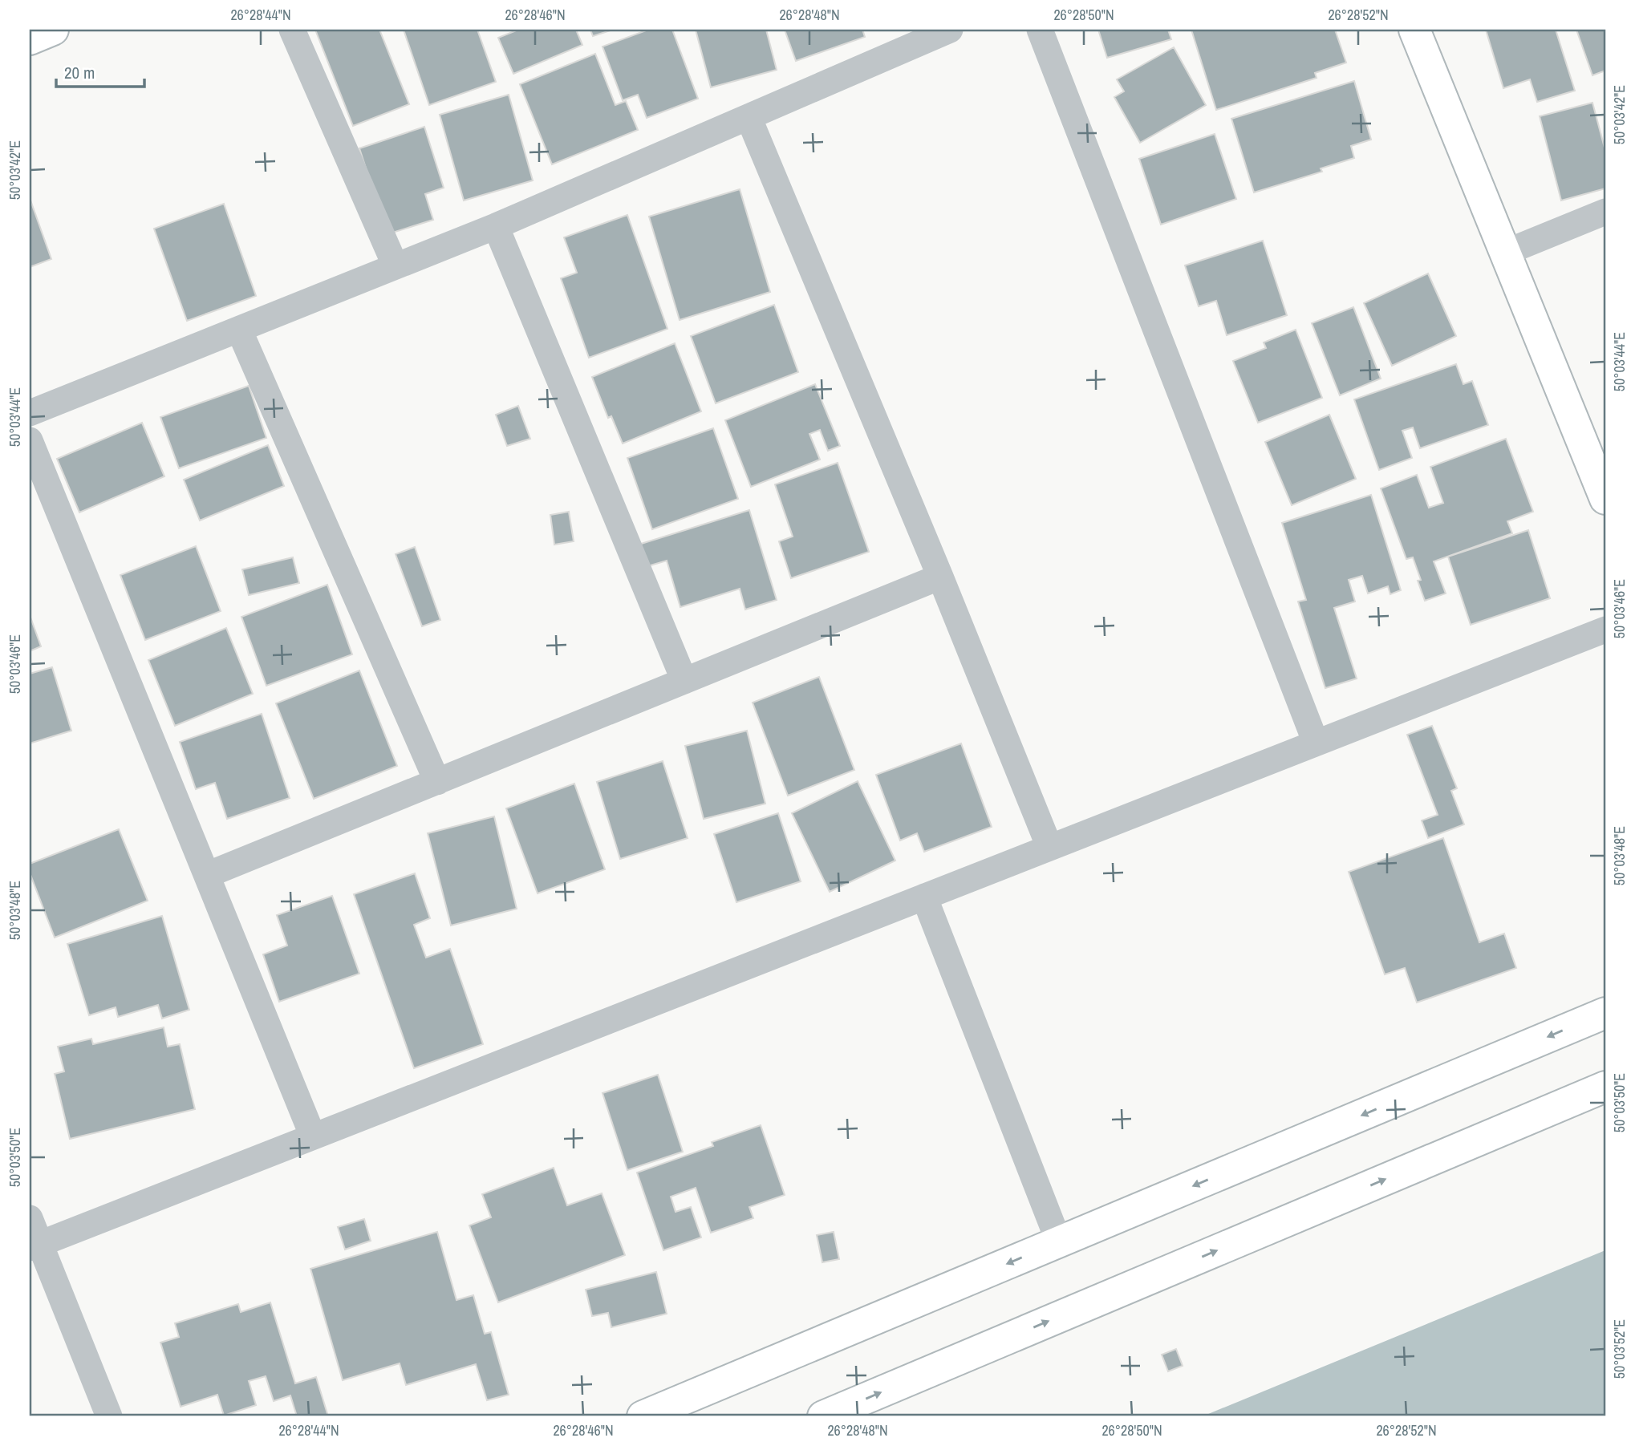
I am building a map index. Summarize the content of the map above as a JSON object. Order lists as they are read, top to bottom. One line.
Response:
{"scale_bar":"20 m","coordinates":["26°28'44\"N","26°28'46\"N","26°28'48\"N","26°28'50\"N","26°28'52\"N","50°03'42\"E","50°03'44\"E","50°03'46\"E","50°03'48\"E","50°03'50\"E","50°03'52\"E"]}
